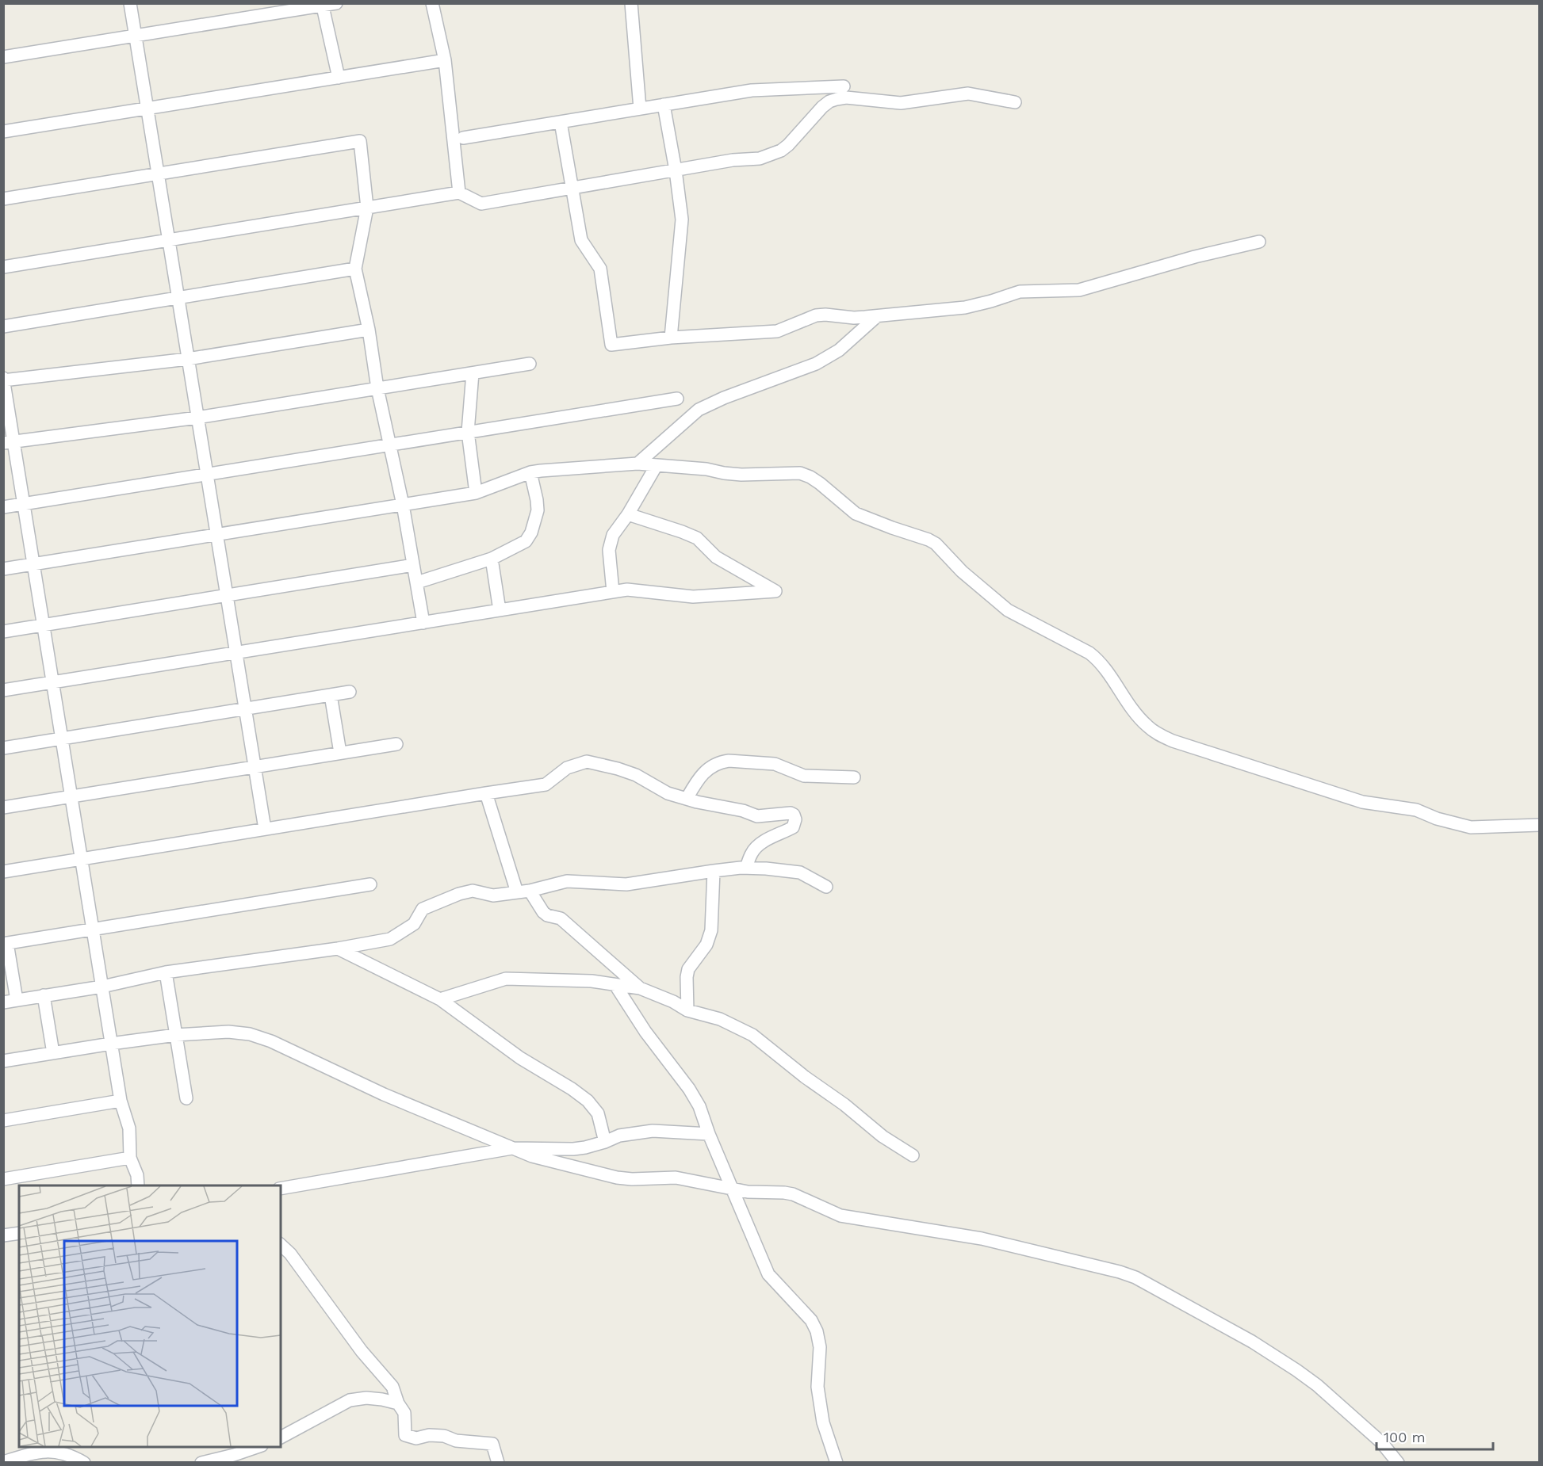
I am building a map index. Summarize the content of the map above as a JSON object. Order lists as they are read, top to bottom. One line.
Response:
{"scale_bar":"100 m"}
